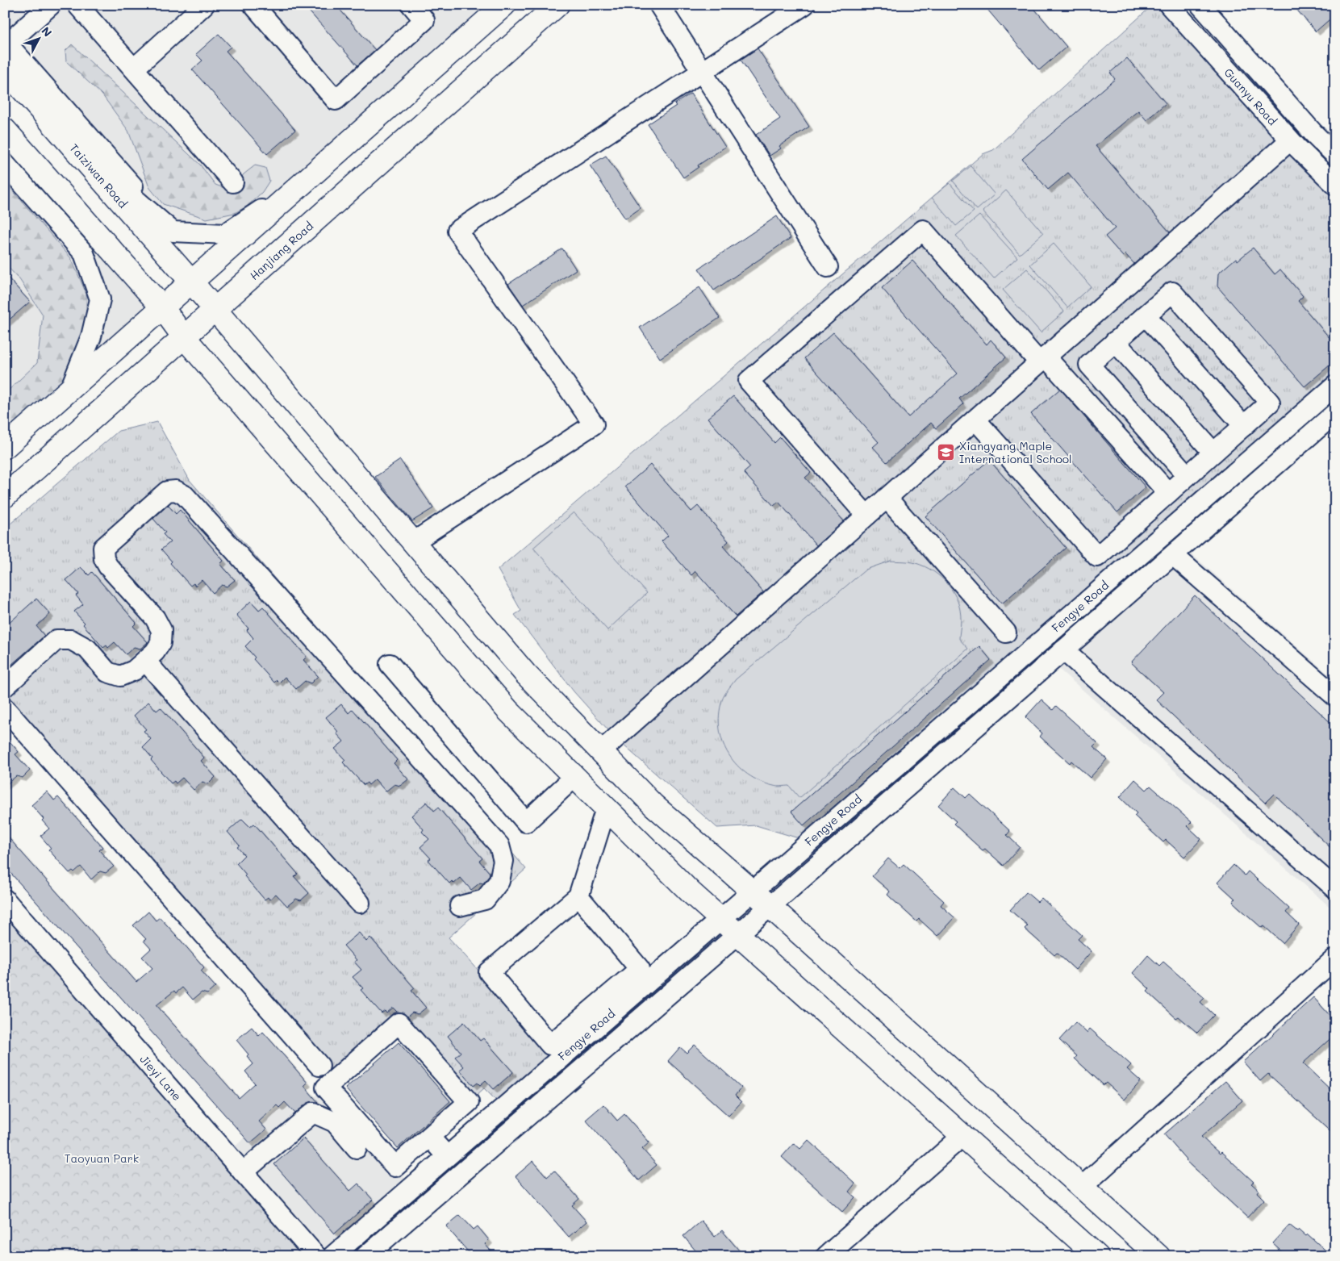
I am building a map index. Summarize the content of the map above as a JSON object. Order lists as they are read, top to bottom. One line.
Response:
{"streets":{"main road":["Taiziwan Road","Hanjiang Road"],"street":["Guanyu Road","Fengye Road","Jieyi Lane"]},"crossings":[["Taiziwan Road","Hanjiang Road"],["Taiziwan Road","Fengye Road"]],"parks":["Taoyuan Park"],"places":{"school or university":["Xiangyang Maple International School"]},"north":"top right"}
